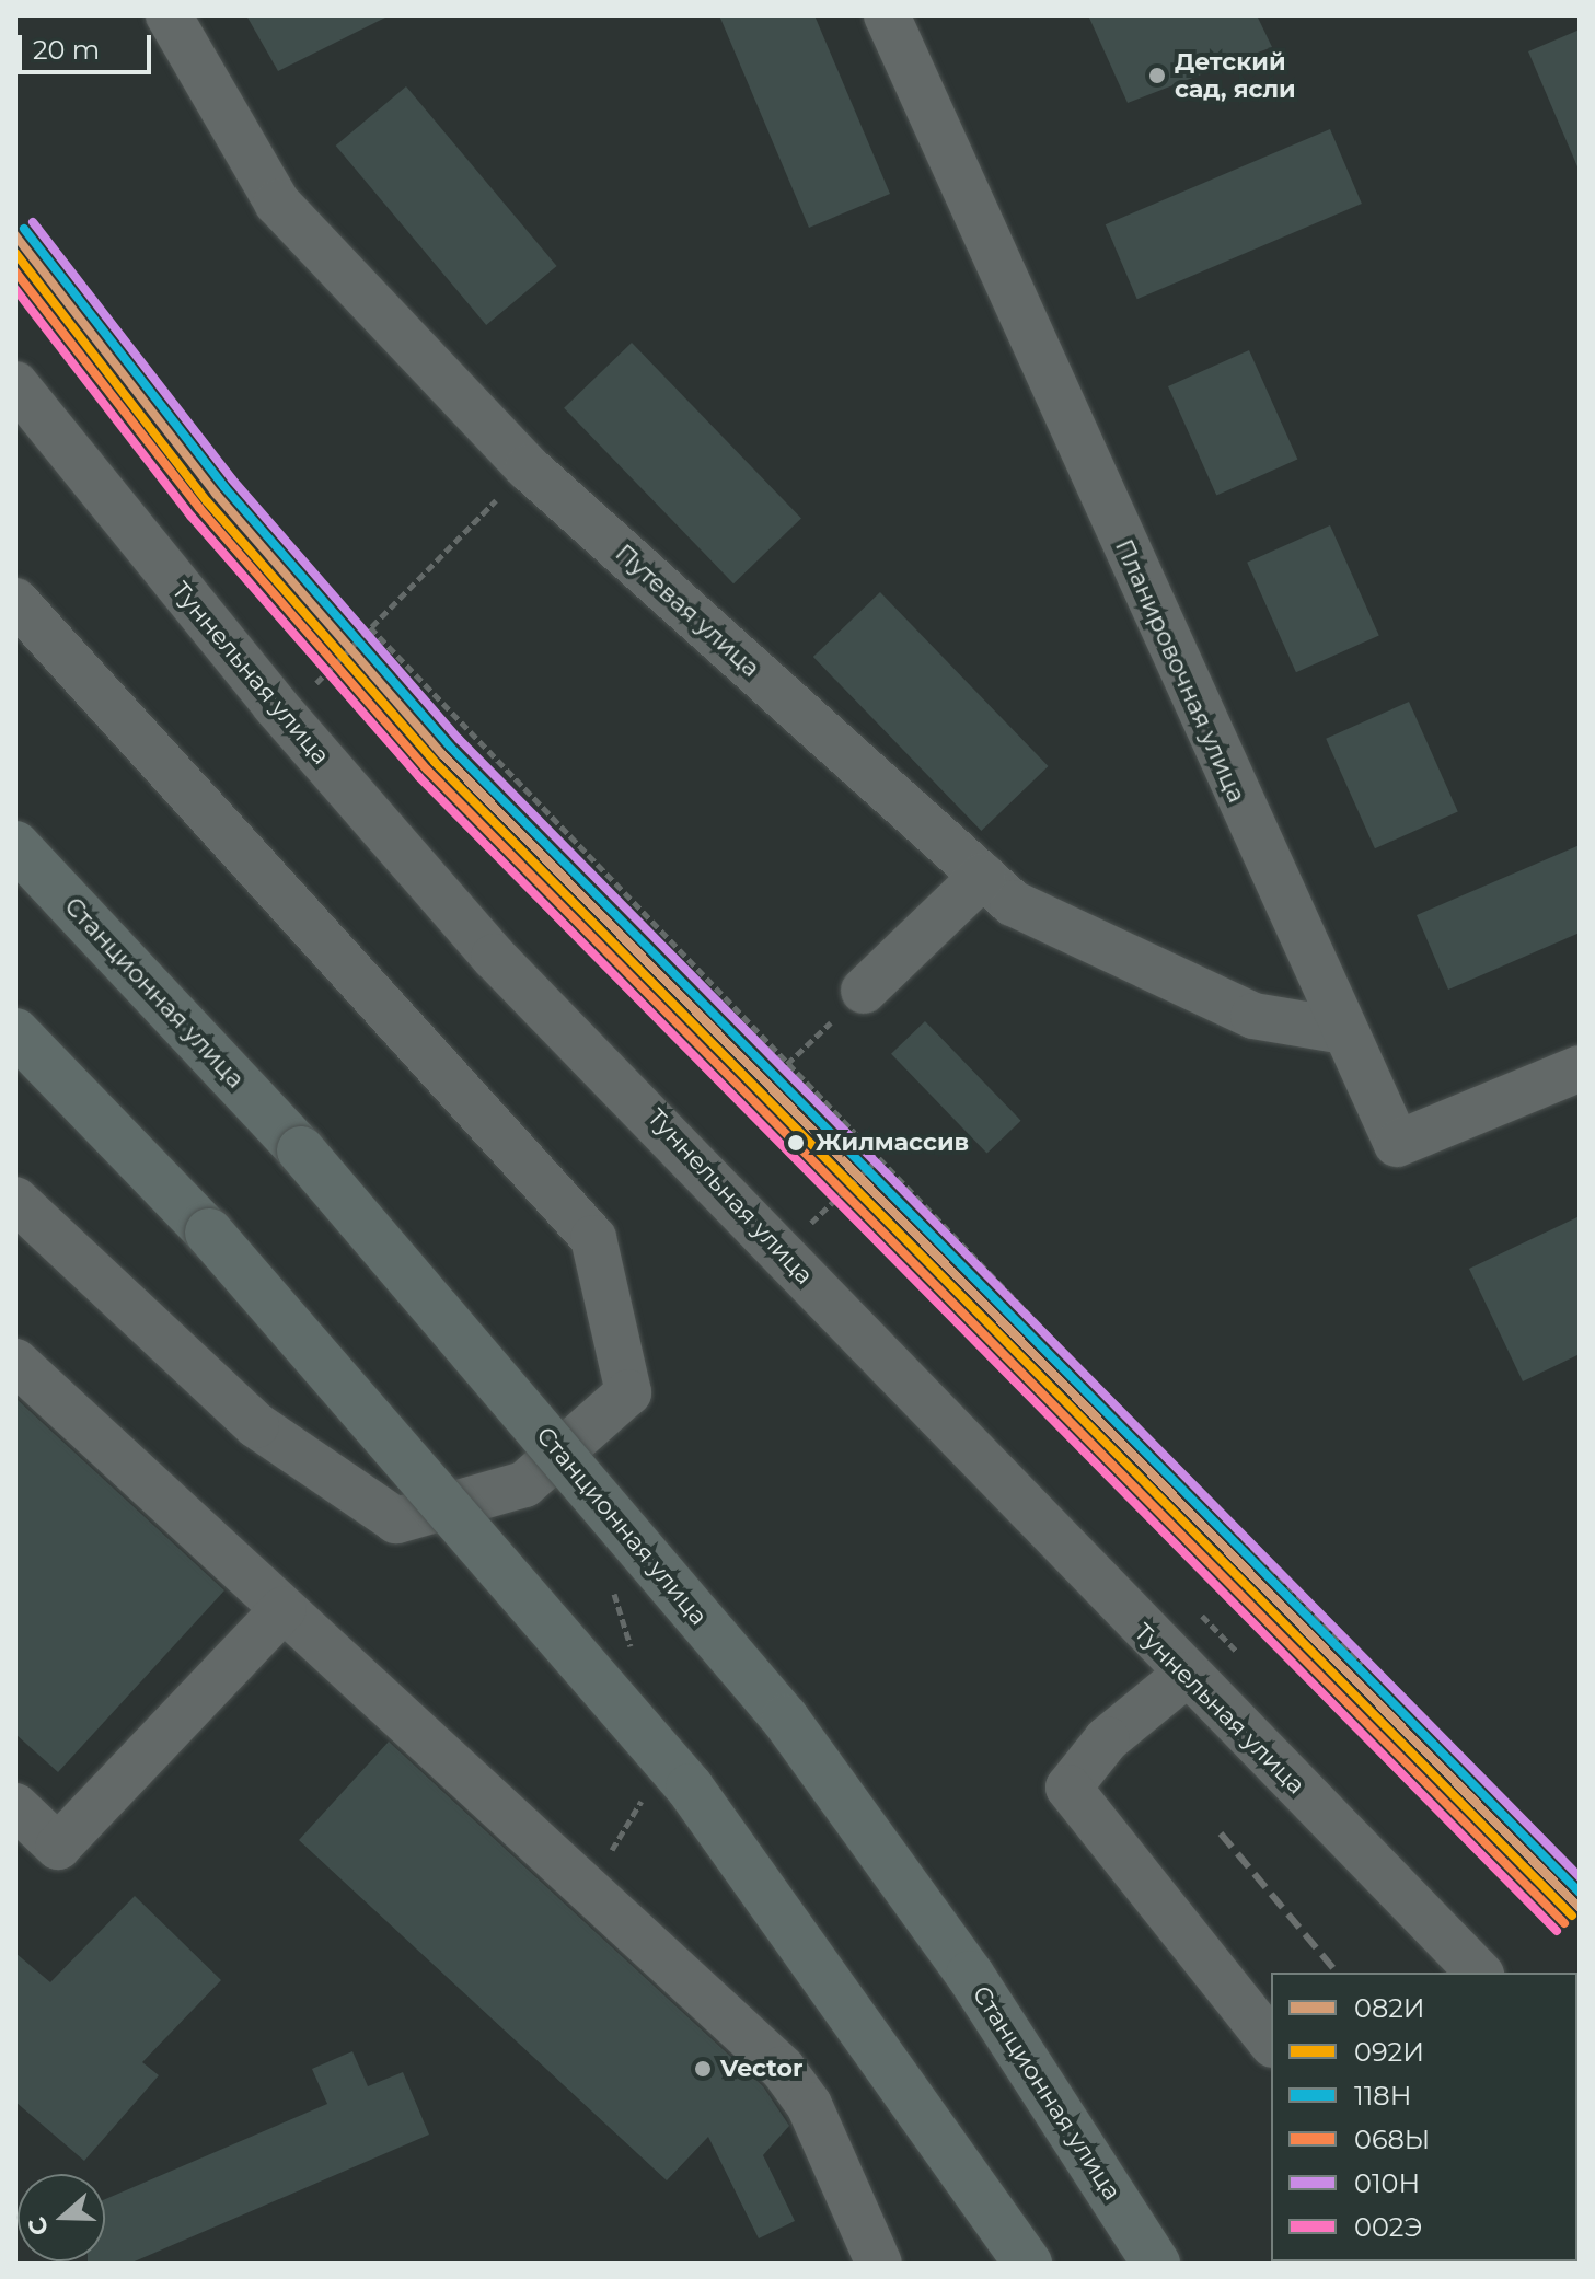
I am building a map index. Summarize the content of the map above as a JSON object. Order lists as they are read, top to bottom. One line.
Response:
{"streets":{"main road":["Станционная улица"],"street":["Путевая улица","Планировочная улица","Туннельная улица"]},"crossings":[["Путевая улица","Планировочная улица"]],"places":["Детский сад, ясли","Жилмассив","Vector"],"lines":["transit line 010Н","transit line 118Н","transit line 082И","transit line 092И","transit line 068Ы","transit line 002Э"],"legend":["082И","092И","118Н","068Ы","010Н","002Э"],"scale_bar":"20 m","north":"left"}
